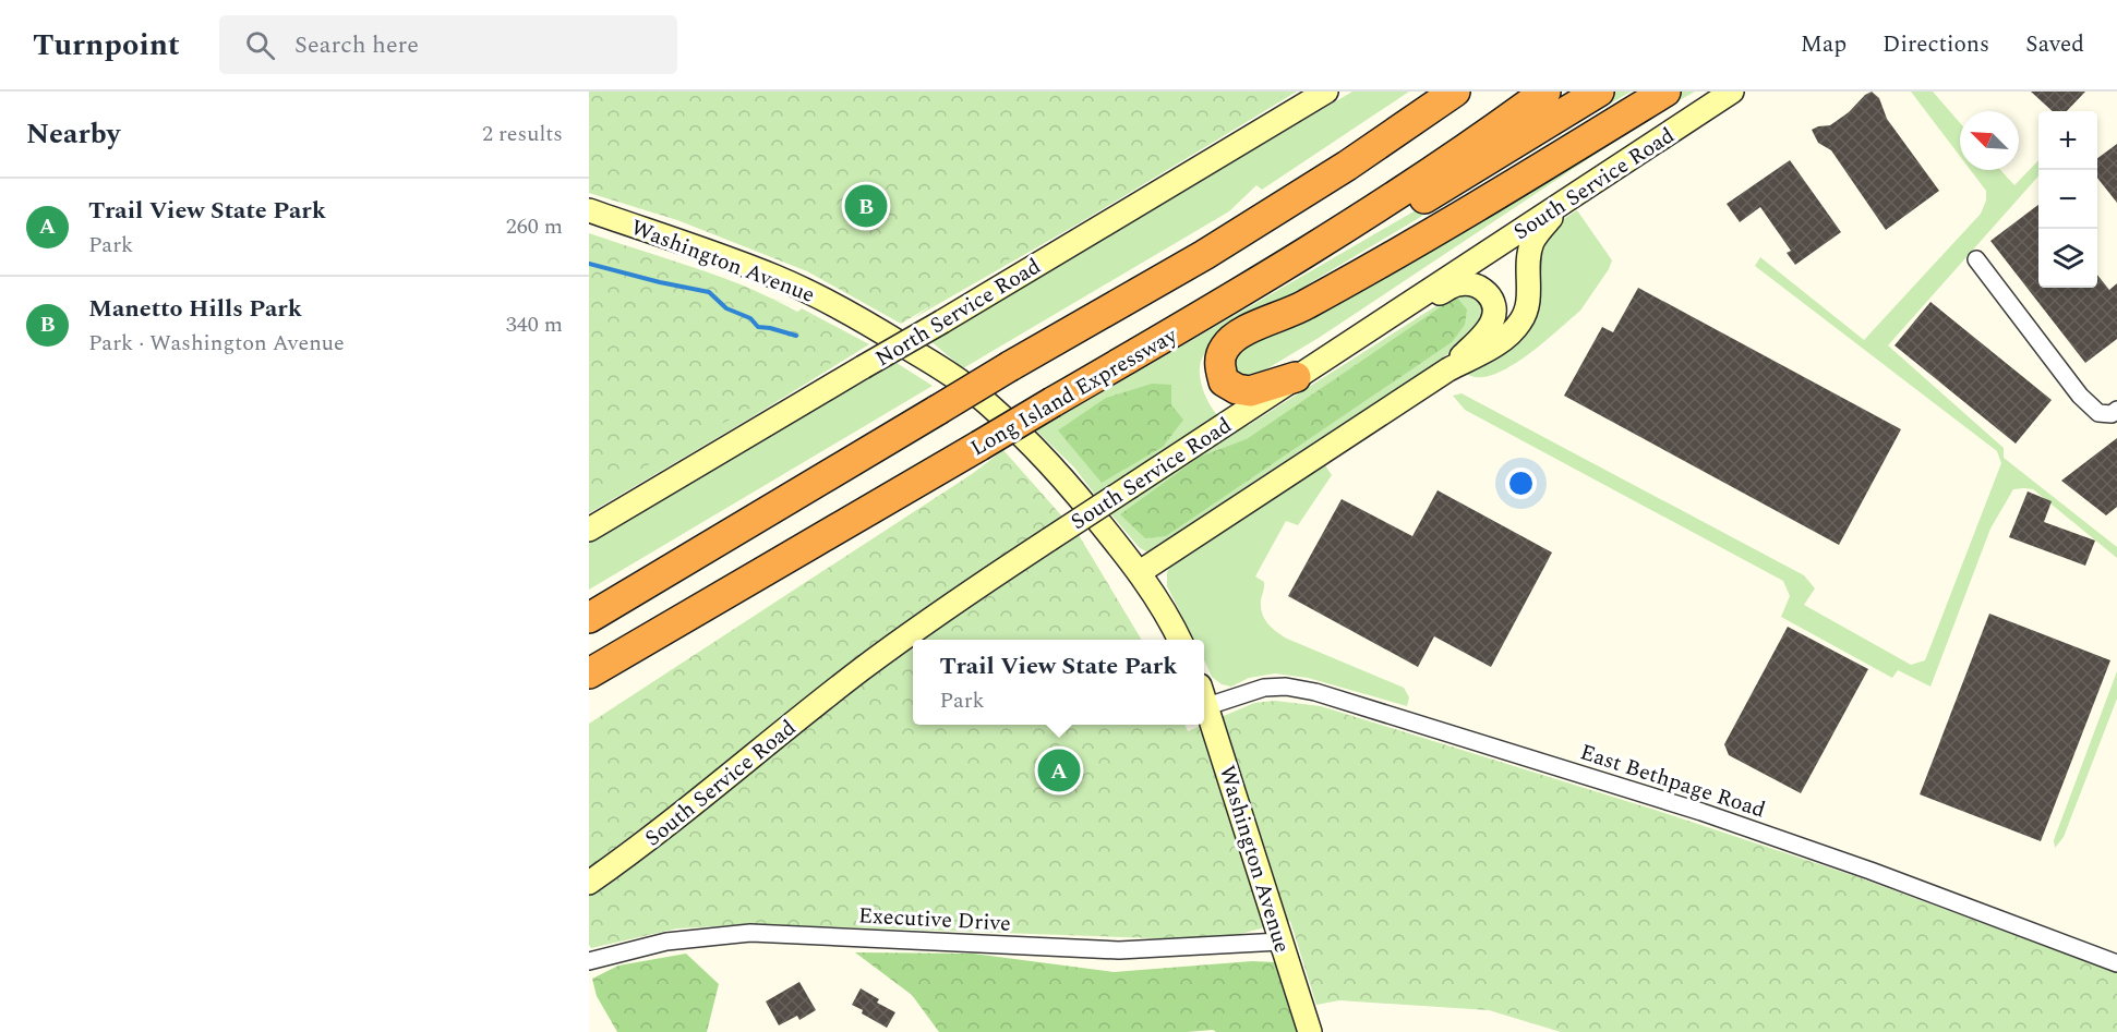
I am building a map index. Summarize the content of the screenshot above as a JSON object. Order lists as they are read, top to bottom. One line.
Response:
{"streets":{"highway":["Long Island Expressway"],"main road":["South Service Road","Washington Avenue","North Service Road"],"street":["East Bethpage Road","Executive Drive"]},"crossings":[["Washington Avenue","Executive Drive"]],"north":"top left","page":{"header":"Turnpoint","search":"Search here","nav":["Map","Directions","Saved"],"heading":["Nearby","2 results"],"map_buttons":["+","−"],"list":[{"mark":"A","name":"Trail View State Park","note":"Park","value":"260 m"},{"mark":"B","name":"Manetto Hills Park","note":"Park · Washington Avenue","value":"340 m"}],"pins":["B","A"],"popup":["Trail View State Park","Park"]}}
